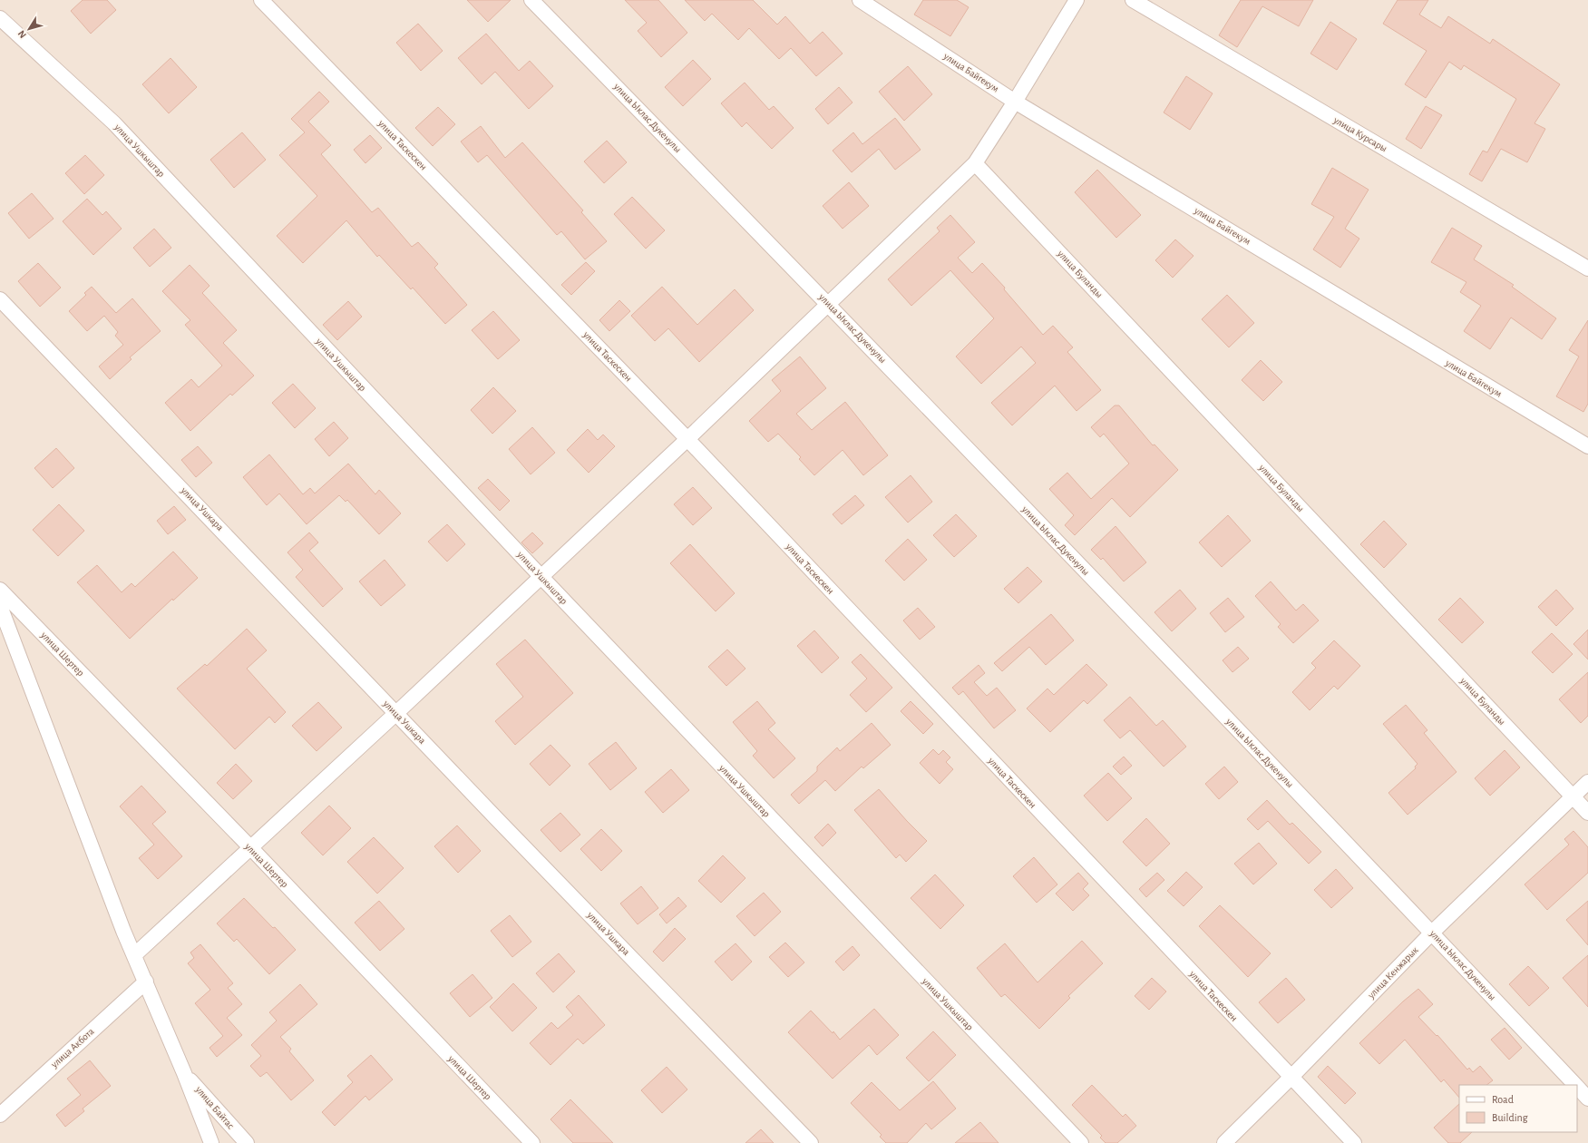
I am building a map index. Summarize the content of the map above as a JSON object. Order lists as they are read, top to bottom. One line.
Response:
{"streets":{"street":["улица Байгекум","улица Ыклас Дукенулы","улица Курсары","улица Таскескен","улица Ушкыштар","улица Буланды","улица Ушкара","улица Шертер","улица Кенжарык","улица Акбота","улица Байтас"]},"crossings":[["улица Ыклас Дукенулы","улица Кенжарык"],["улица Таскескен","улица Кенжарык"],["улица Буланды","улица Кенжарык"]],"legend":["Road","Building"],"north":"bottom left"}
